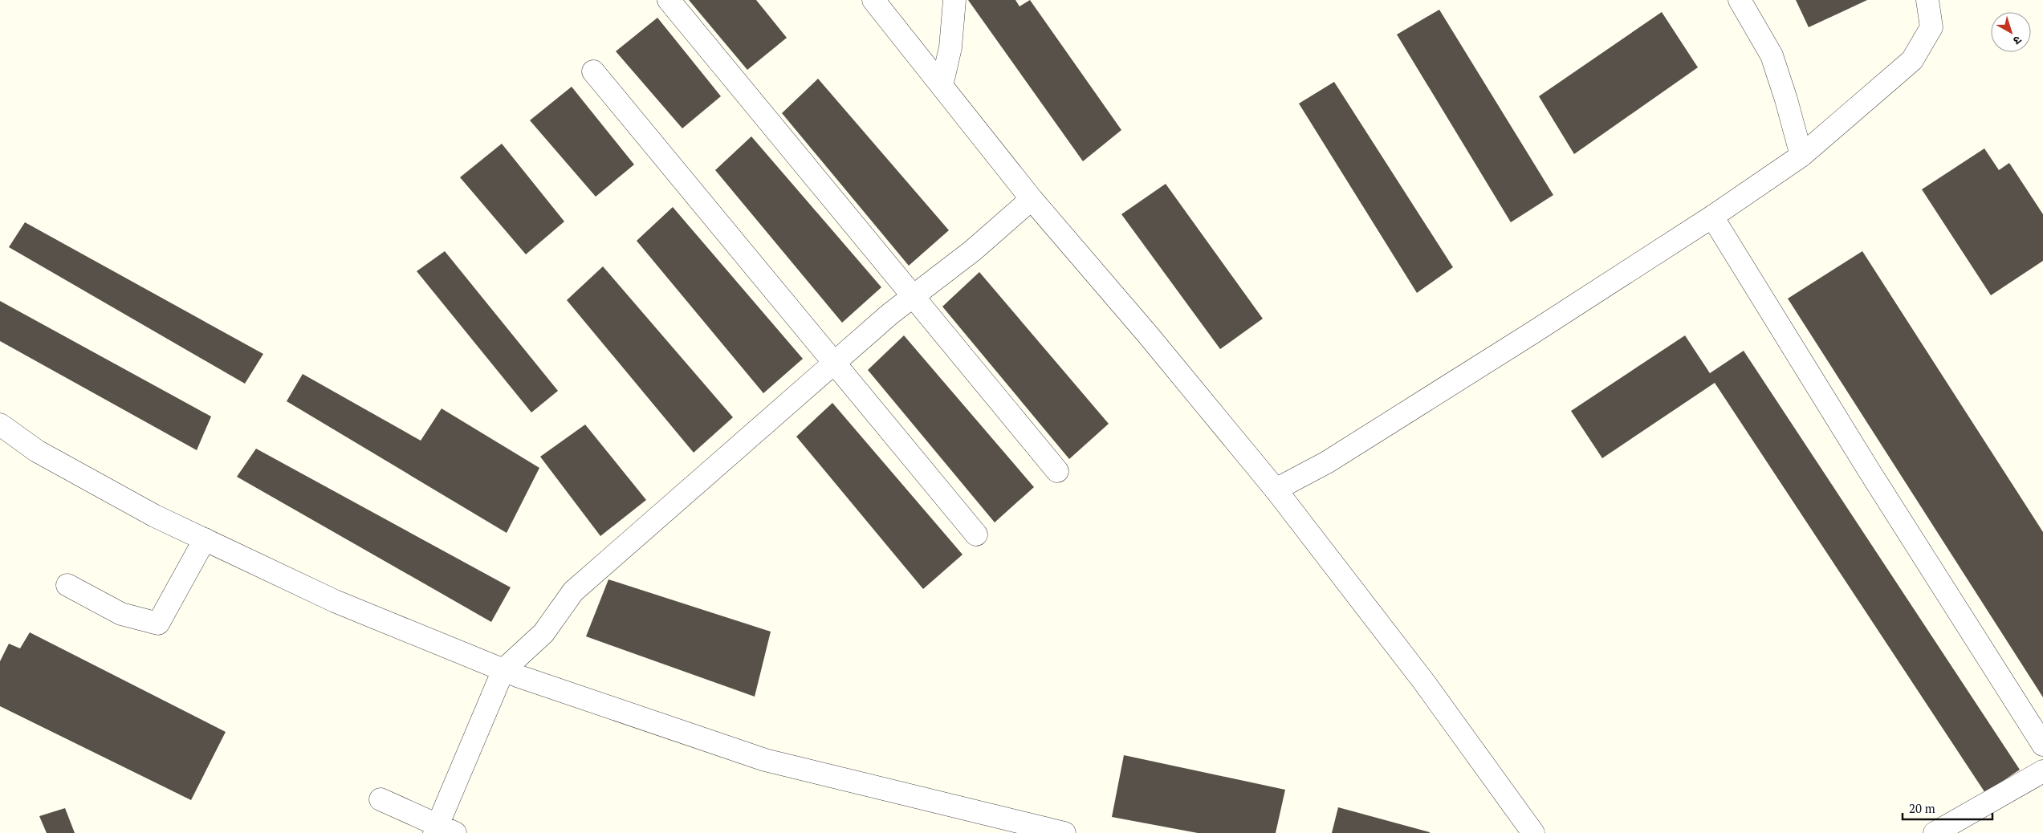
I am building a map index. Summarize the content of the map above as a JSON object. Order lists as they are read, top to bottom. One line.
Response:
{"scale_bar":"20 m","north":"bottom right"}
